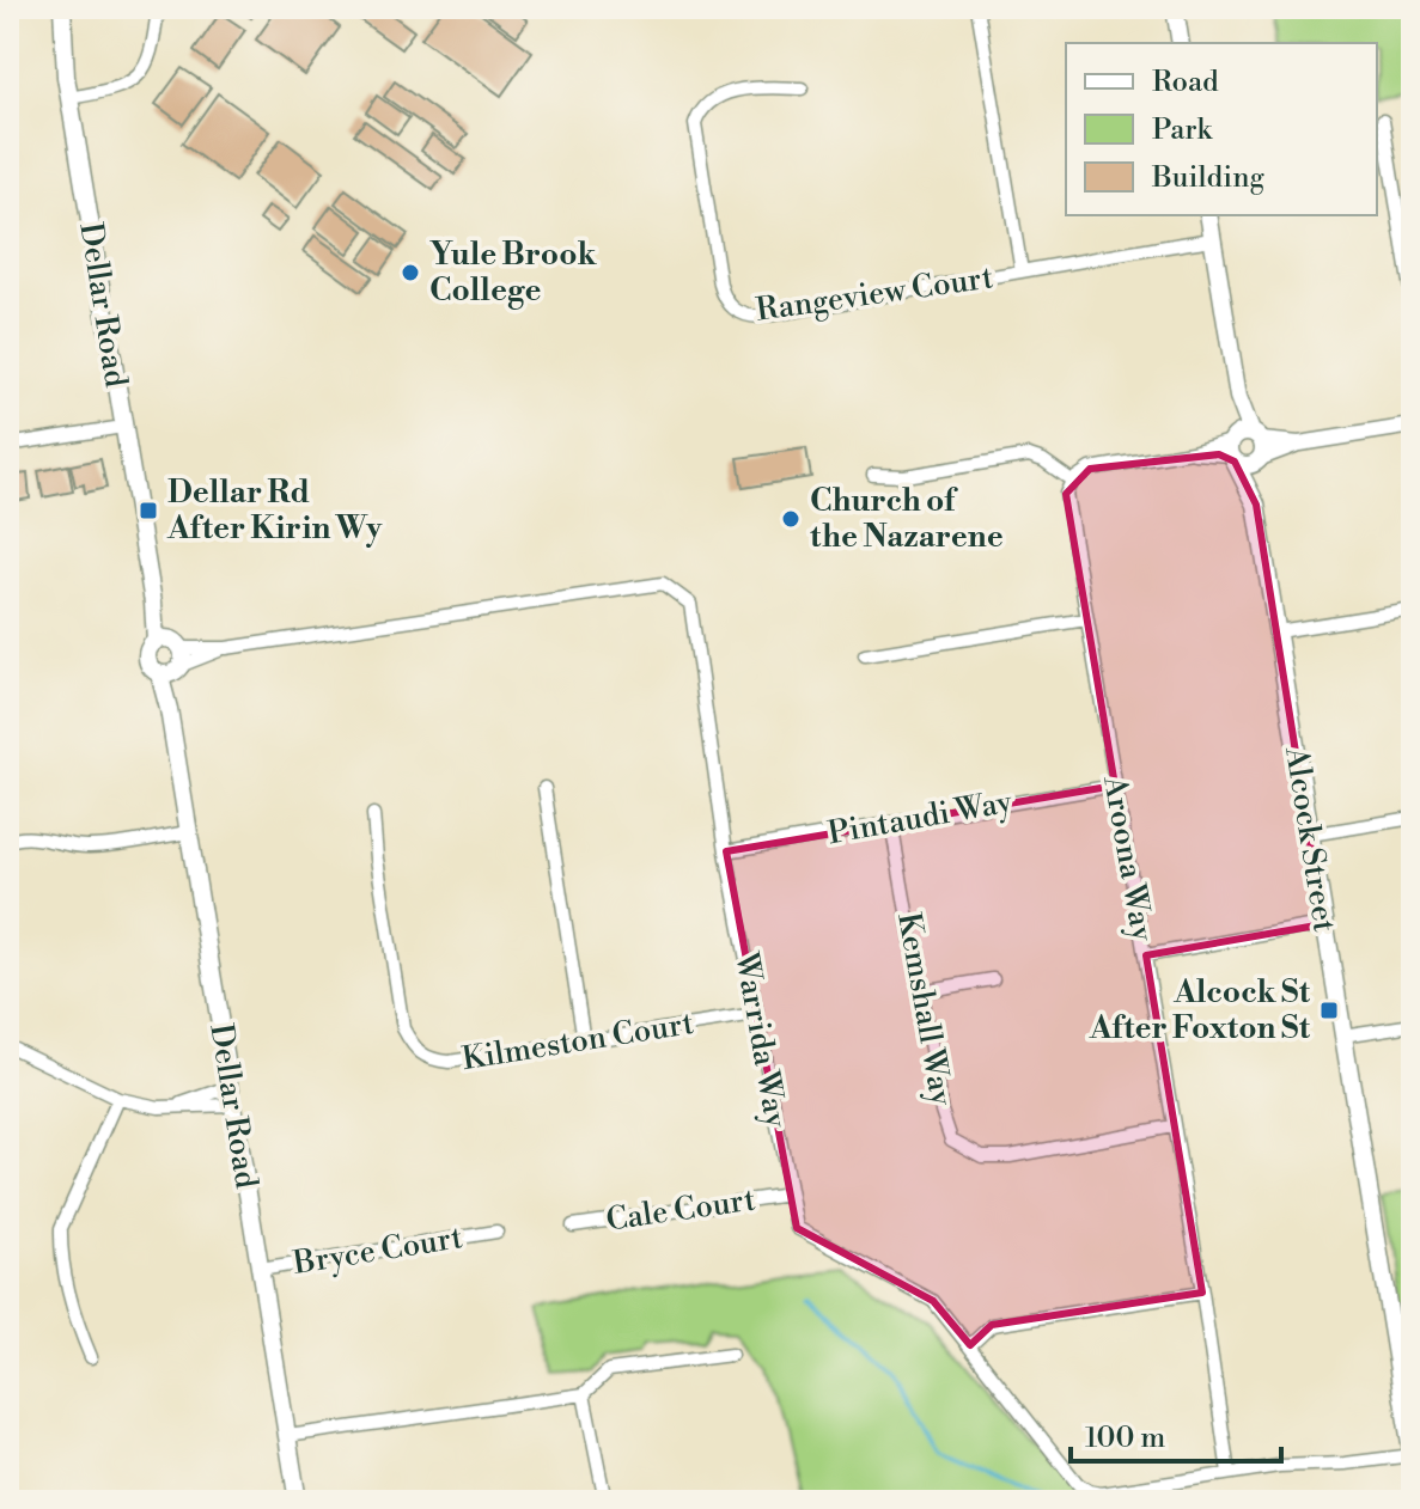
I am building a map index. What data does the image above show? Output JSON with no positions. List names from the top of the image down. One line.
{"streets":{"main road":["Dellar Road","Alcock Street"],"street":["Rangeview Court","Pintaudi Way","Aroona Way","Kemshall Way","Warrida Way","Kilmeston Court","Cale Court","Bryce Court"]},"crossings":[["Rangeview Court","Alcock Street"],["Dellar Road","Warrida Way"],["Dellar Road","Bryce Court"],["Pintaudi Way","Aroona Way"],["Pintaudi Way","Kemshall Way"],["Pintaudi Way","Warrida Way"],["Alcock Street","Warrida Way"],["Aroona Way","Kemshall Way"],["Aroona Way","Warrida Way"],["Warrida Way","Kilmeston Court"],["Warrida Way","Cale Court"]],"places":{"other":["Yule Brook College","Church of the Nazarene"],"transit":["Dellar Rd After Kirin Wy","Alcock St After Foxton St"]},"legend":["Road","Park","Building"],"scale_bar":"100 m"}
